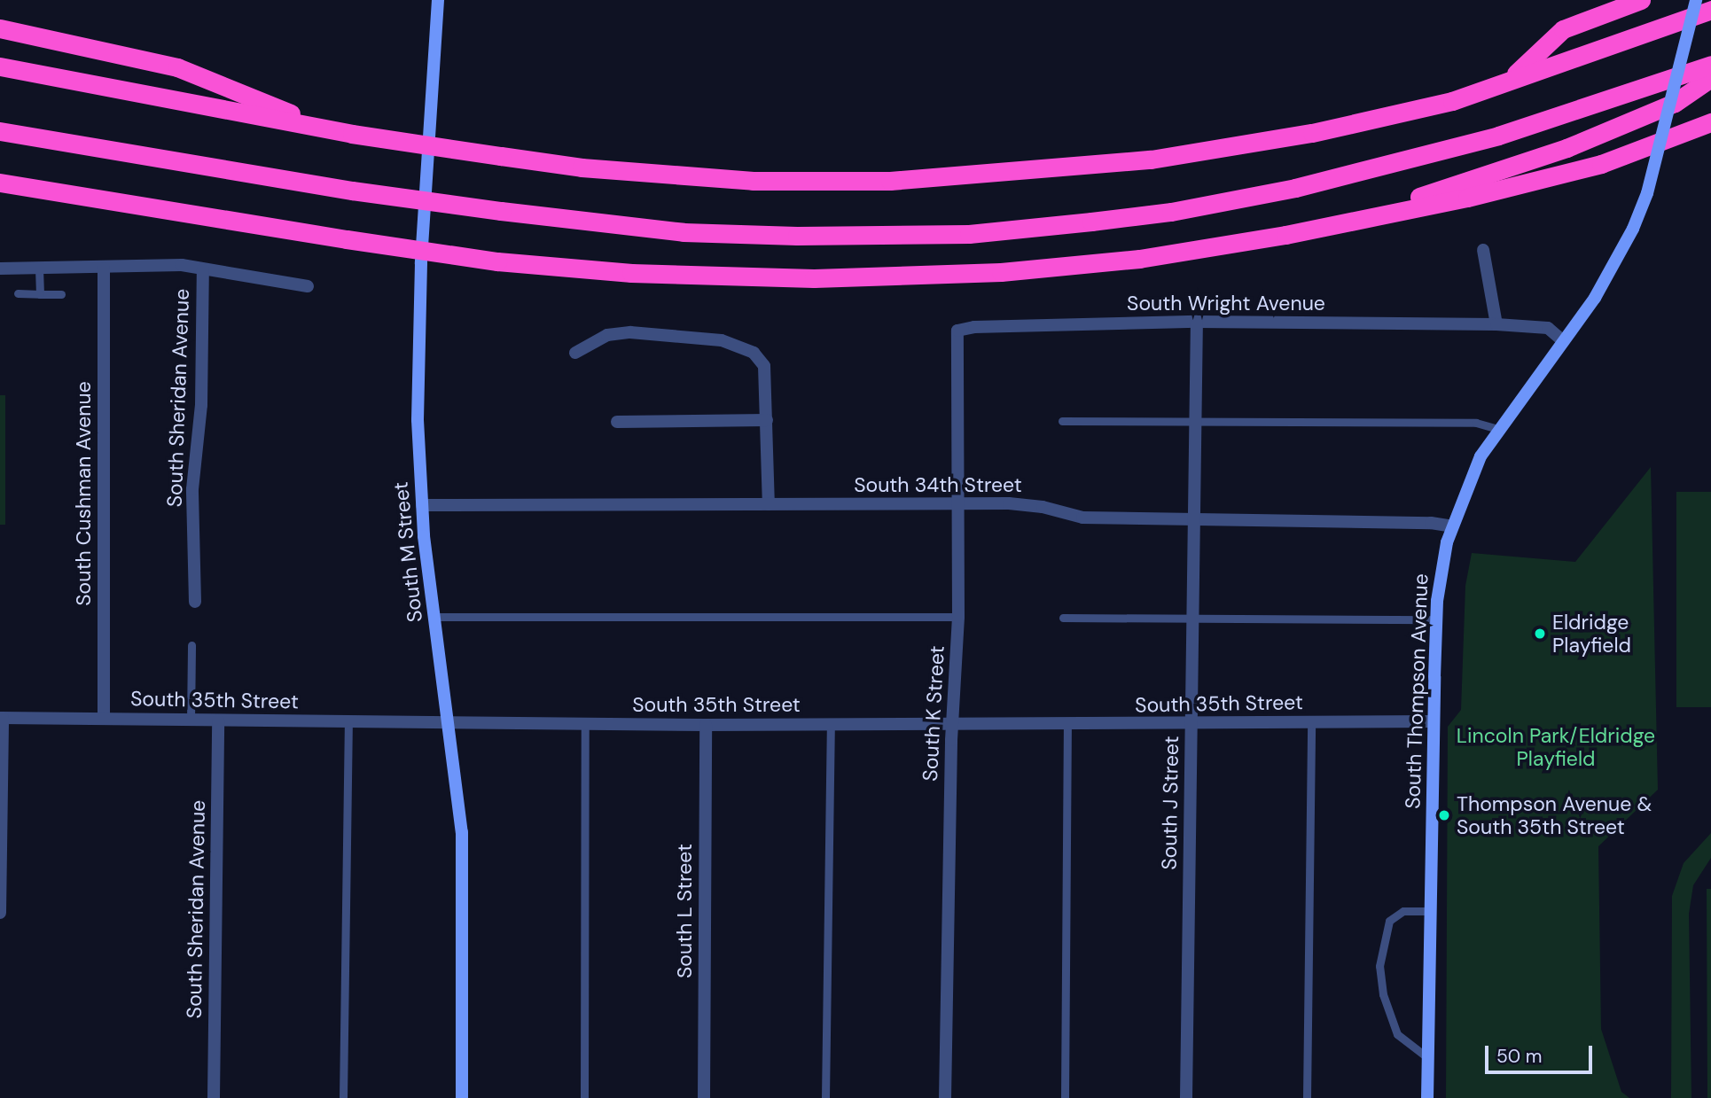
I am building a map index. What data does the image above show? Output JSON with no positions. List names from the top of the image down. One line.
{"streets":{"main road":["South M Street","South Thompson Avenue"],"street":["South Wright Avenue","South Sheridan Avenue","South 34th Street","South Cushman Avenue","South 35th Street","South K Street","South J Street","South L Street"]},"crossings":[["South Wright Avenue","South Thompson Avenue"],["South Wright Avenue","South K Street"],["South Wright Avenue","South J Street"],["South Sheridan Avenue","South 35th Street"],["South 34th Street","South M Street"],["South 34th Street","South Thompson Avenue"],["South 34th Street","South K Street"],["South 34th Street","South J Street"],["South Cushman Avenue","South 35th Street"],["South M Street","South 35th Street"],["South Thompson Avenue","South 35th Street"],["South 35th Street","South K Street"],["South 35th Street","South J Street"],["South 35th Street","South L Street"]],"parks":["Lincoln Park/Eldridge Playfield"],"places":["Eldridge Playfield","Thompson Avenue & South 35th Street"],"scale_bar":"50 m"}
